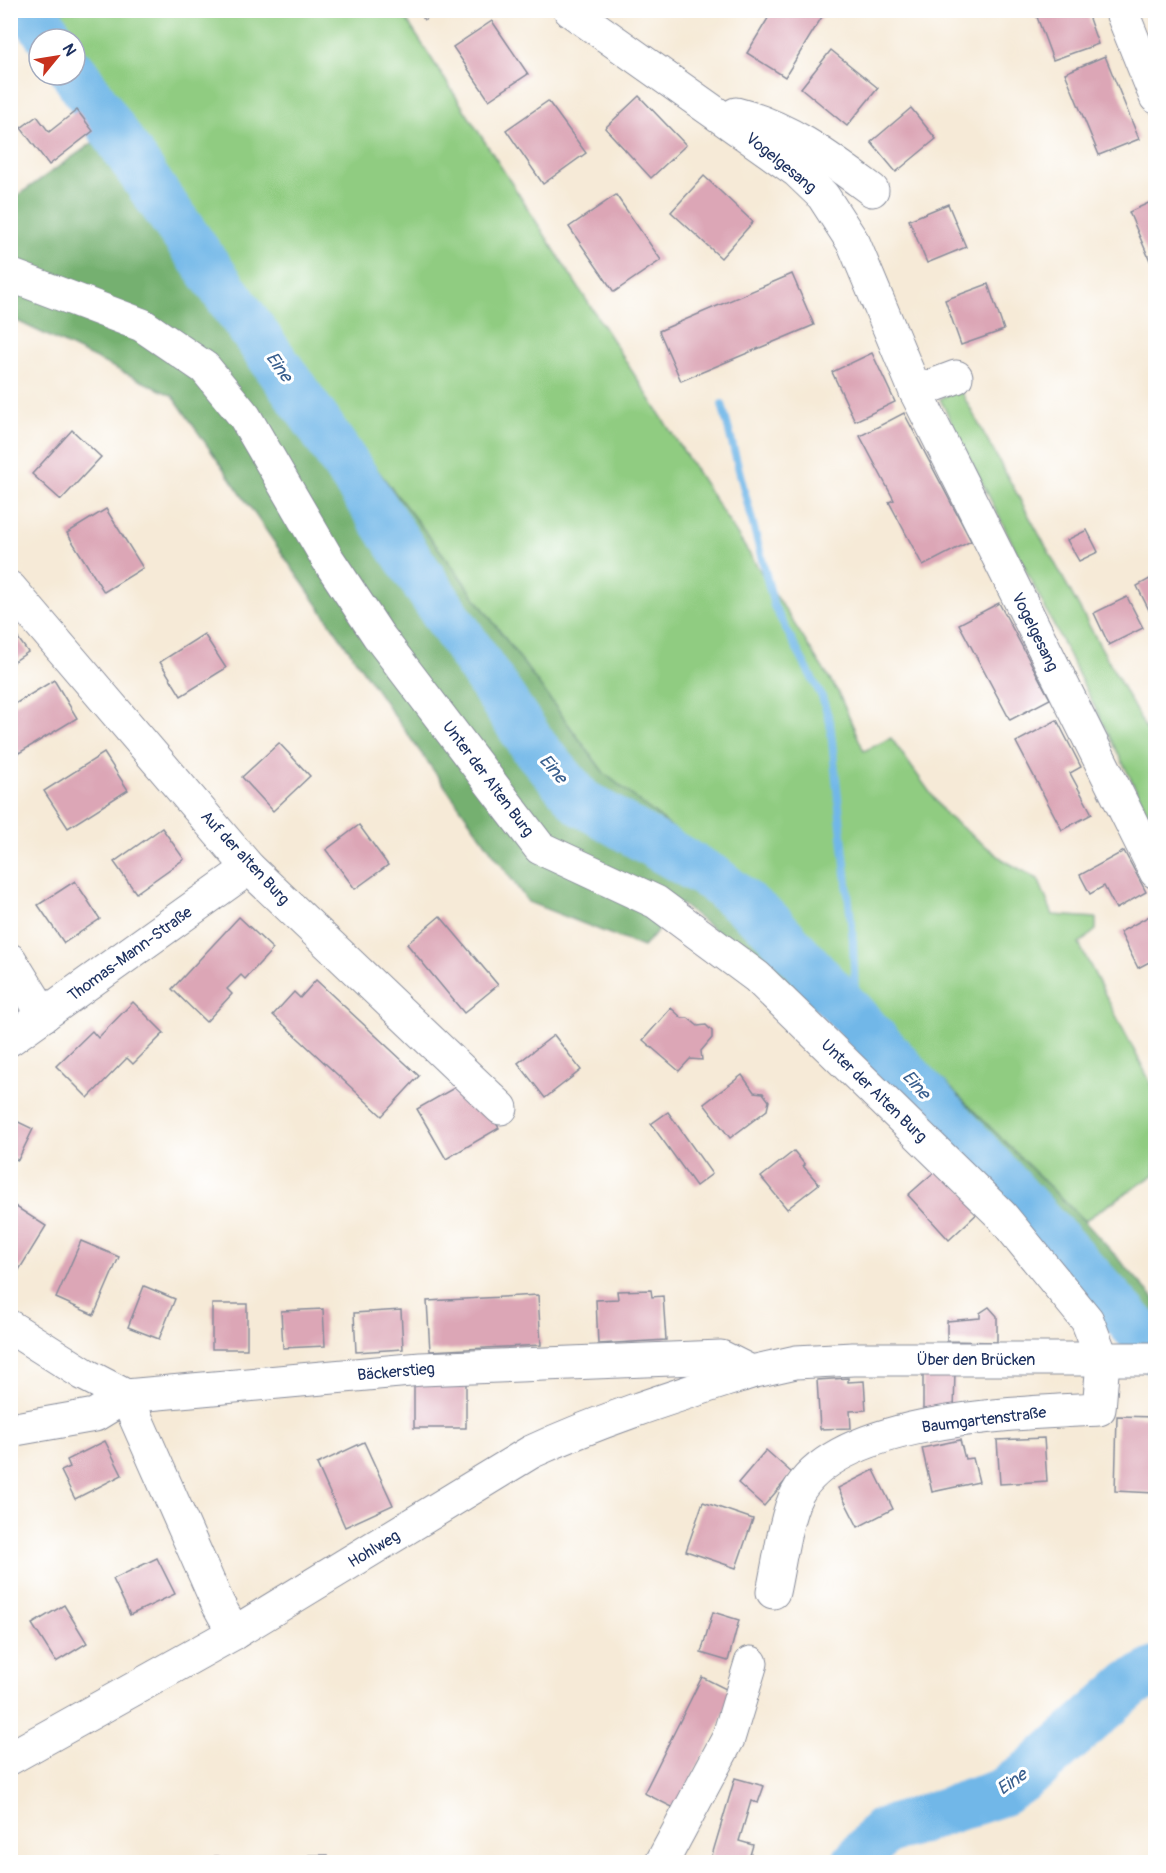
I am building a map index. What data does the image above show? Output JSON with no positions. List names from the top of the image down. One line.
{"streets":{"street":["Vogelgesang","Unter der Alten Burg","Auf der alten Burg","Thomas-Mann-Straße","Über den Brücken","Bäckerstieg","Baumgartenstraße","Hohlweg"]},"crossings":[["Unter der Alten Burg","Über den Brücken"],["Unter der Alten Burg","Baumgartenstraße"],["Auf der alten Burg","Thomas-Mann-Straße"],["Über den Brücken","Bäckerstieg"],["Über den Brücken","Baumgartenstraße"],["Über den Brücken","Hohlweg"],["Bäckerstieg","Hohlweg"]],"water":["Eine"],"north":"top right"}
